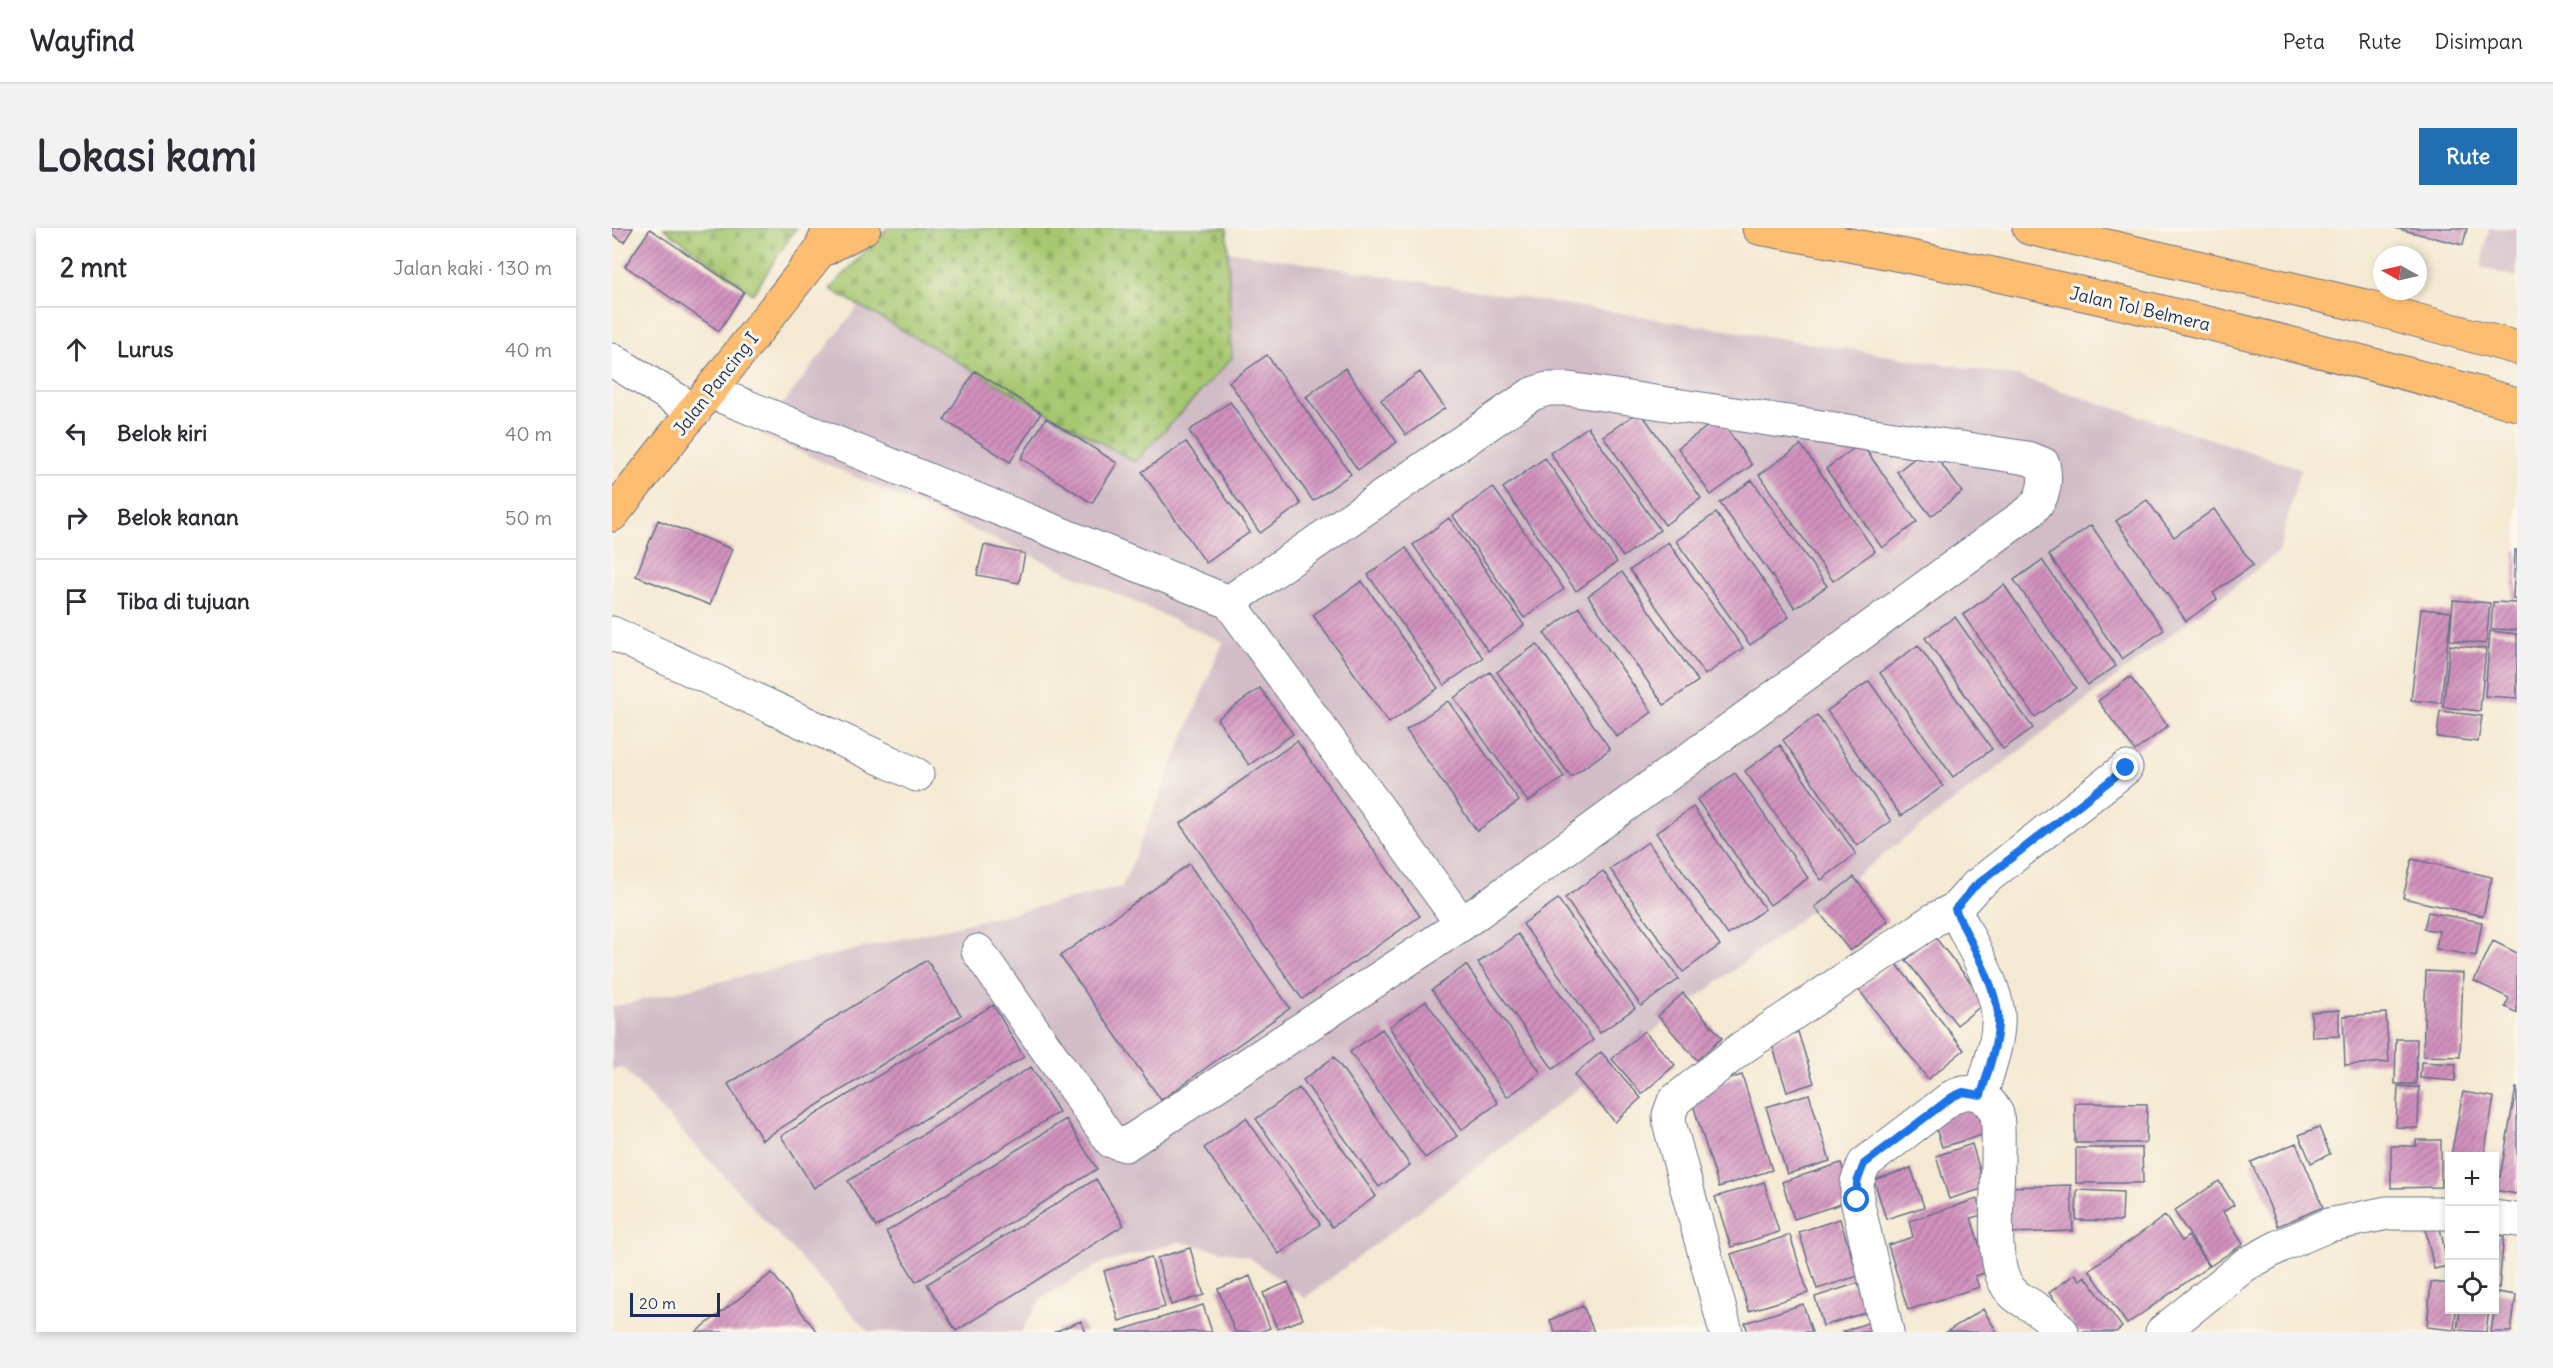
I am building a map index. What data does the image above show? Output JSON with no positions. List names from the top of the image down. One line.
{"streets":{"main road":["Jalan Tol Belmera","Jalan Pancing I"]},"scale_bar":"20 m","north":"left","page":{"header":"Wayfind","nav":["Peta","Rute","Disimpan"],"buttons":"Rute","title":"Lokasi kami","heading":["2 mnt","Jalan kaki · 130 m"],"list":[["Lurus","40 m"],["Belok kiri","40 m"],["Belok kanan","50 m"],"Tiba di tujuan"],"map_buttons":["+","−"],"scale":"20 m"}}
